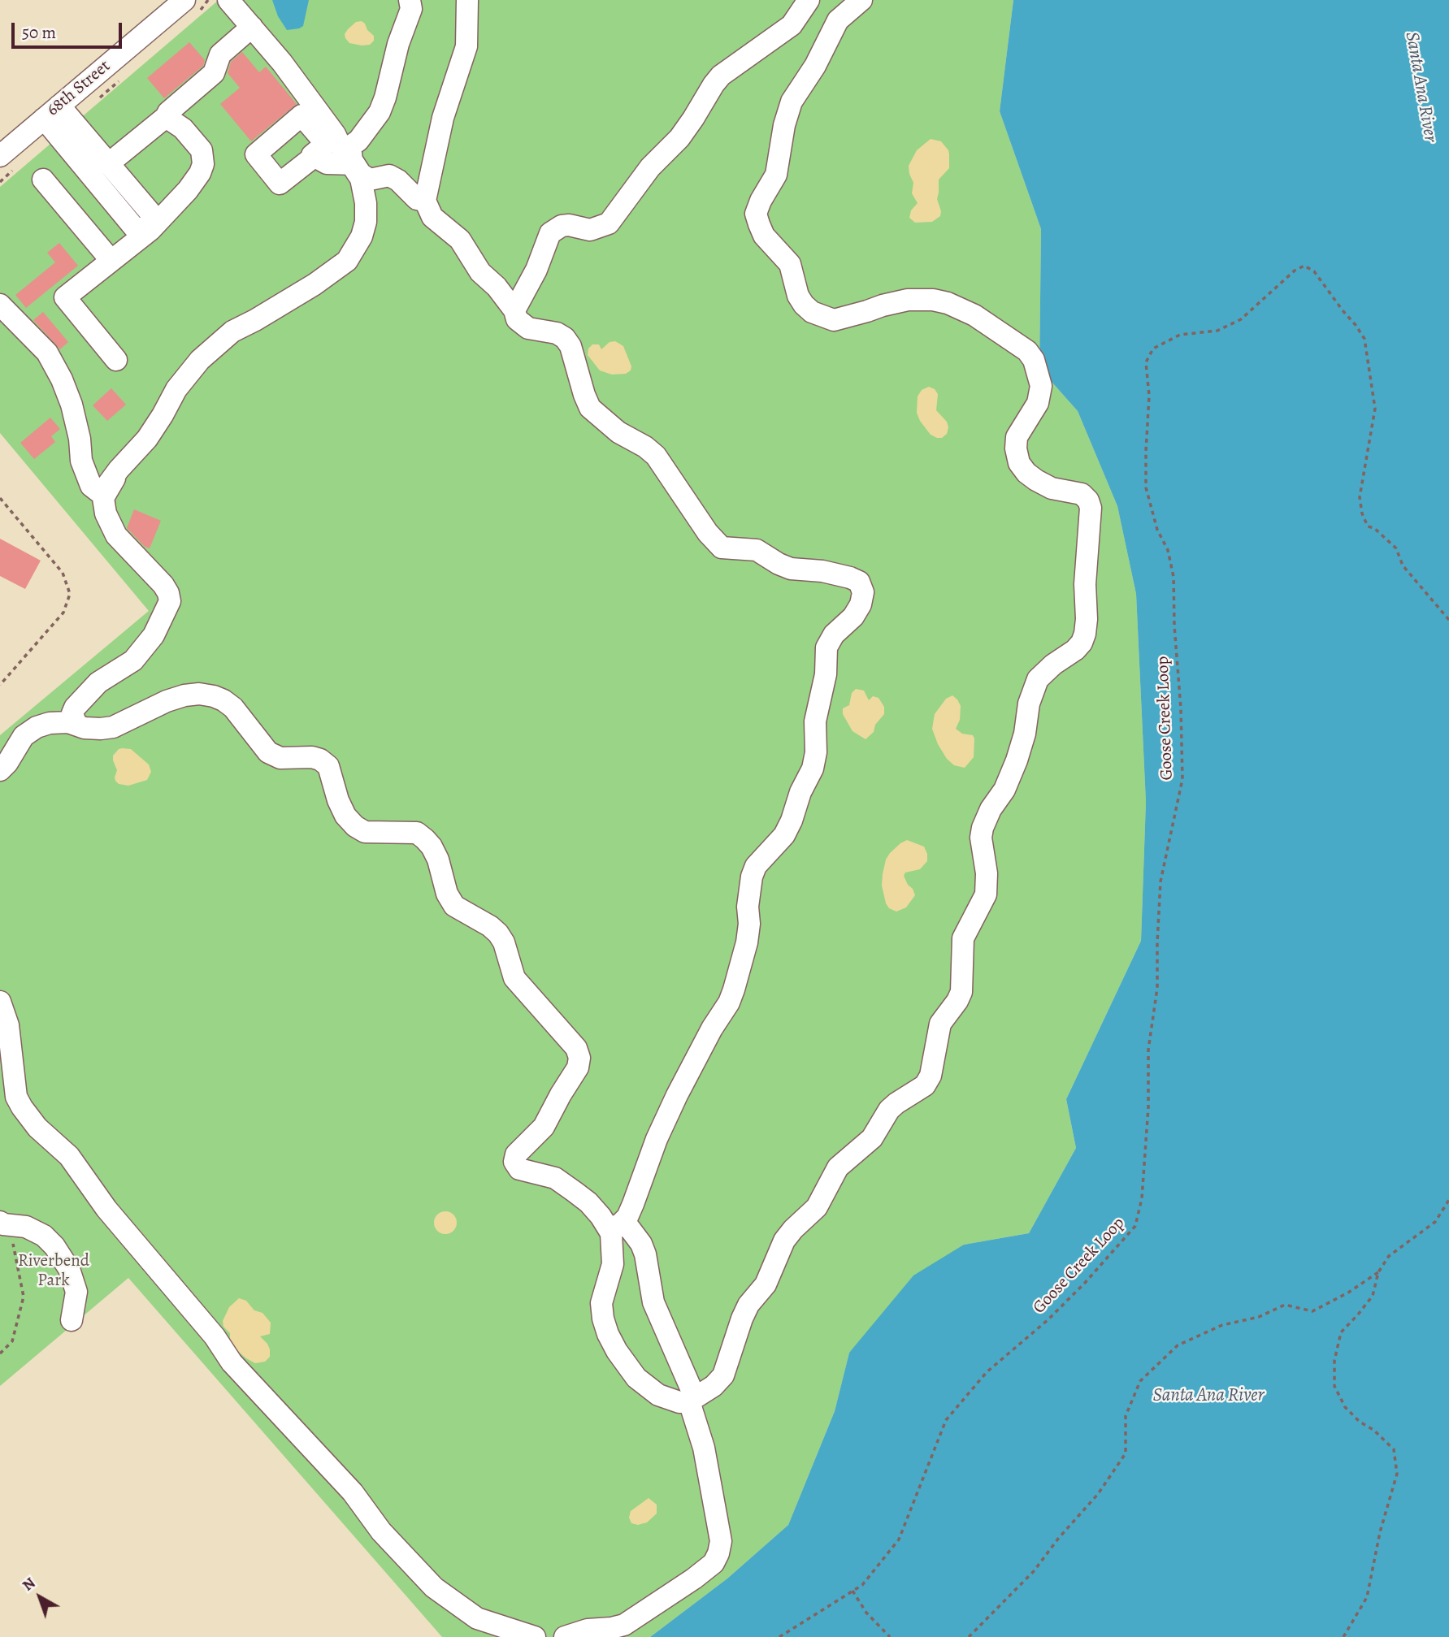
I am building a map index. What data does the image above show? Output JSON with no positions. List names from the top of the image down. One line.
{"streets":{"street":["68th Street"],"path":["Goose Creek Loop"]},"water":["Santa Ana River"],"parks":["Riverbend Park"],"scale_bar":"50 m","north":"top left"}
